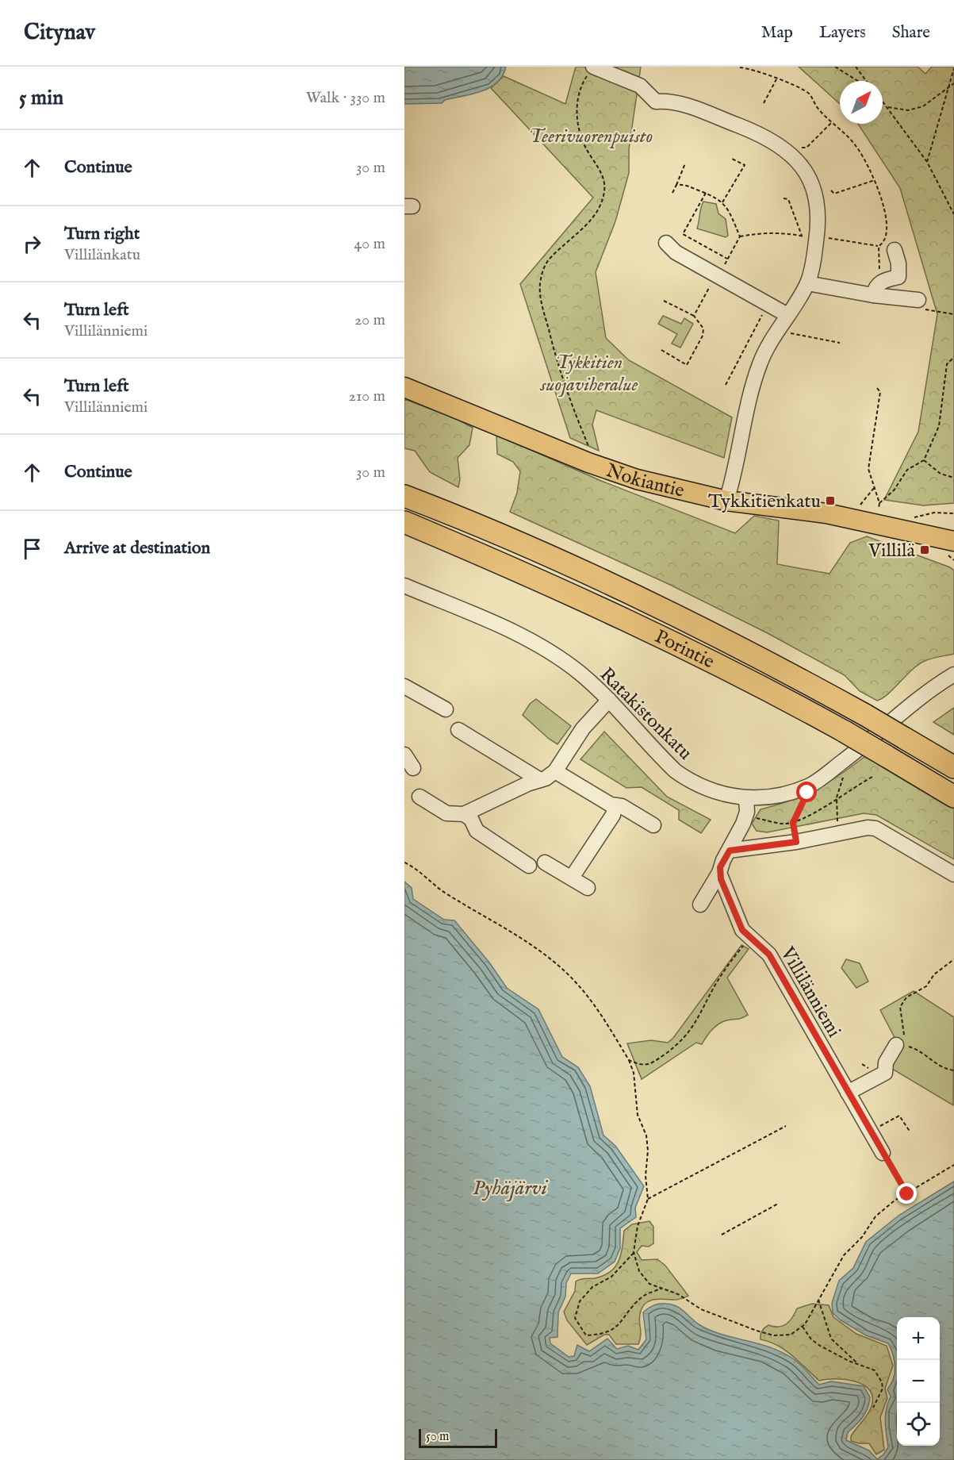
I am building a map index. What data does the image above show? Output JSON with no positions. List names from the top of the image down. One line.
{"streets":{"highway":["Porintie"],"main road":["Nokiantie"],"street":["Ratakistonkatu","Villilänniemi"]},"water":["Pyhäjärvi"],"parks":["Teerivuorenpuisto","Tykkitien suojaviheralue"],"places":{"transit":["Tykkitienkatu","Villilä"]},"scale_bar":"50 m","north":"top right","page":{"header":"Citynav","nav":["Map","Layers","Share"],"heading":["5 min","Walk · 330 m"],"list":[["Continue","30 m"],["Turn right","Villilänkatu","40 m"],["Turn left","Villilänniemi","20 m"],["Turn left","Villilänniemi","210 m"],["Continue","30 m"],"Arrive at destination"],"map_buttons":["+","−"],"scale":"50 m"}}
